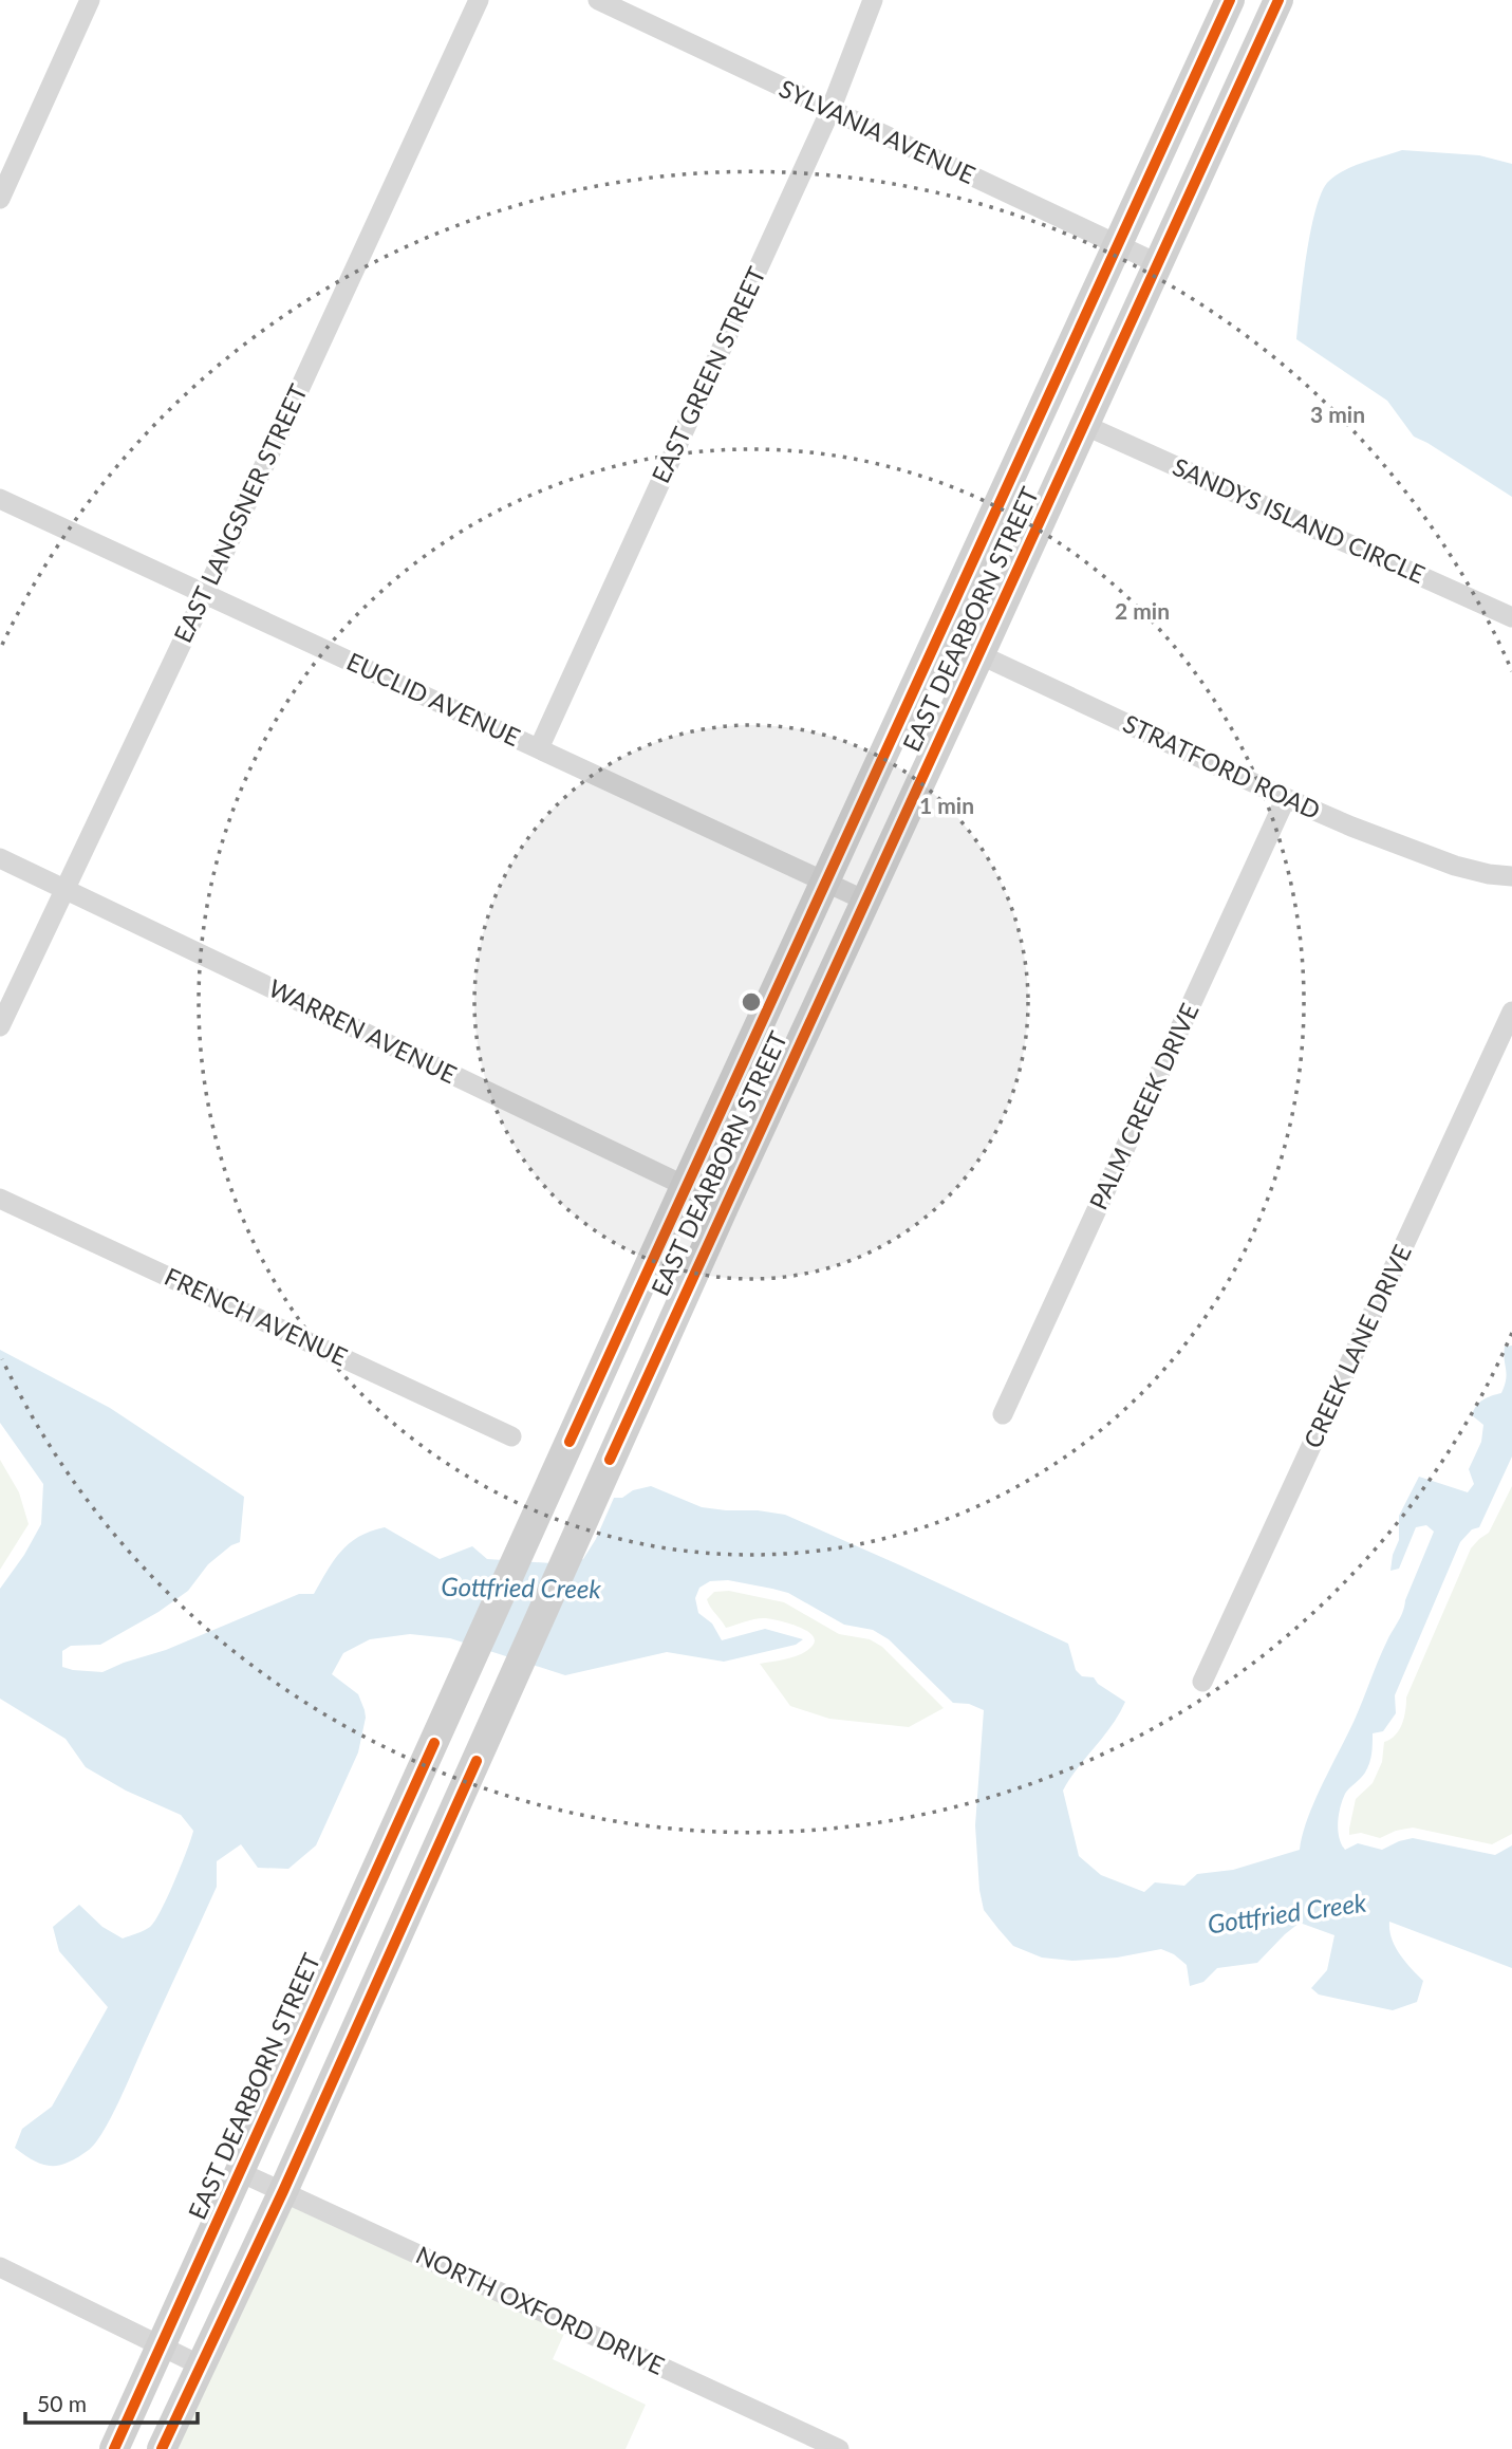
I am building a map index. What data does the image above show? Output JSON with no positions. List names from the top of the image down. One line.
{"streets":{"main road":["EAST DEARBORN STREET"],"street":["SYLVANIA AVENUE","EAST GREEN STREET","EAST LANGSNER STREET","SANDYS ISLAND CIRCLE","EUCLID AVENUE","STRATFORD ROAD","WARREN AVENUE","PALM CREEK DRIVE","FRENCH AVENUE","CREEK LANE DRIVE","NORTH OXFORD DRIVE"]},"crossings":[["SYLVANIA AVENUE","EAST GREEN STREET"],["SYLVANIA AVENUE","EAST DEARBORN STREET"],["EAST GREEN STREET","EUCLID AVENUE"],["EAST LANGSNER STREET","EUCLID AVENUE"],["EAST LANGSNER STREET","WARREN AVENUE"],["SANDYS ISLAND CIRCLE","EAST DEARBORN STREET"],["EAST DEARBORN STREET","EUCLID AVENUE"],["EAST DEARBORN STREET","STRATFORD ROAD"],["EAST DEARBORN STREET","WARREN AVENUE"],["EAST DEARBORN STREET","NORTH OXFORD DRIVE"],["STRATFORD ROAD","PALM CREEK DRIVE"]],"water":["Gottfried Creek"],"scale_bar":"50 m","rings":["3 min","2 min","1 min"]}
